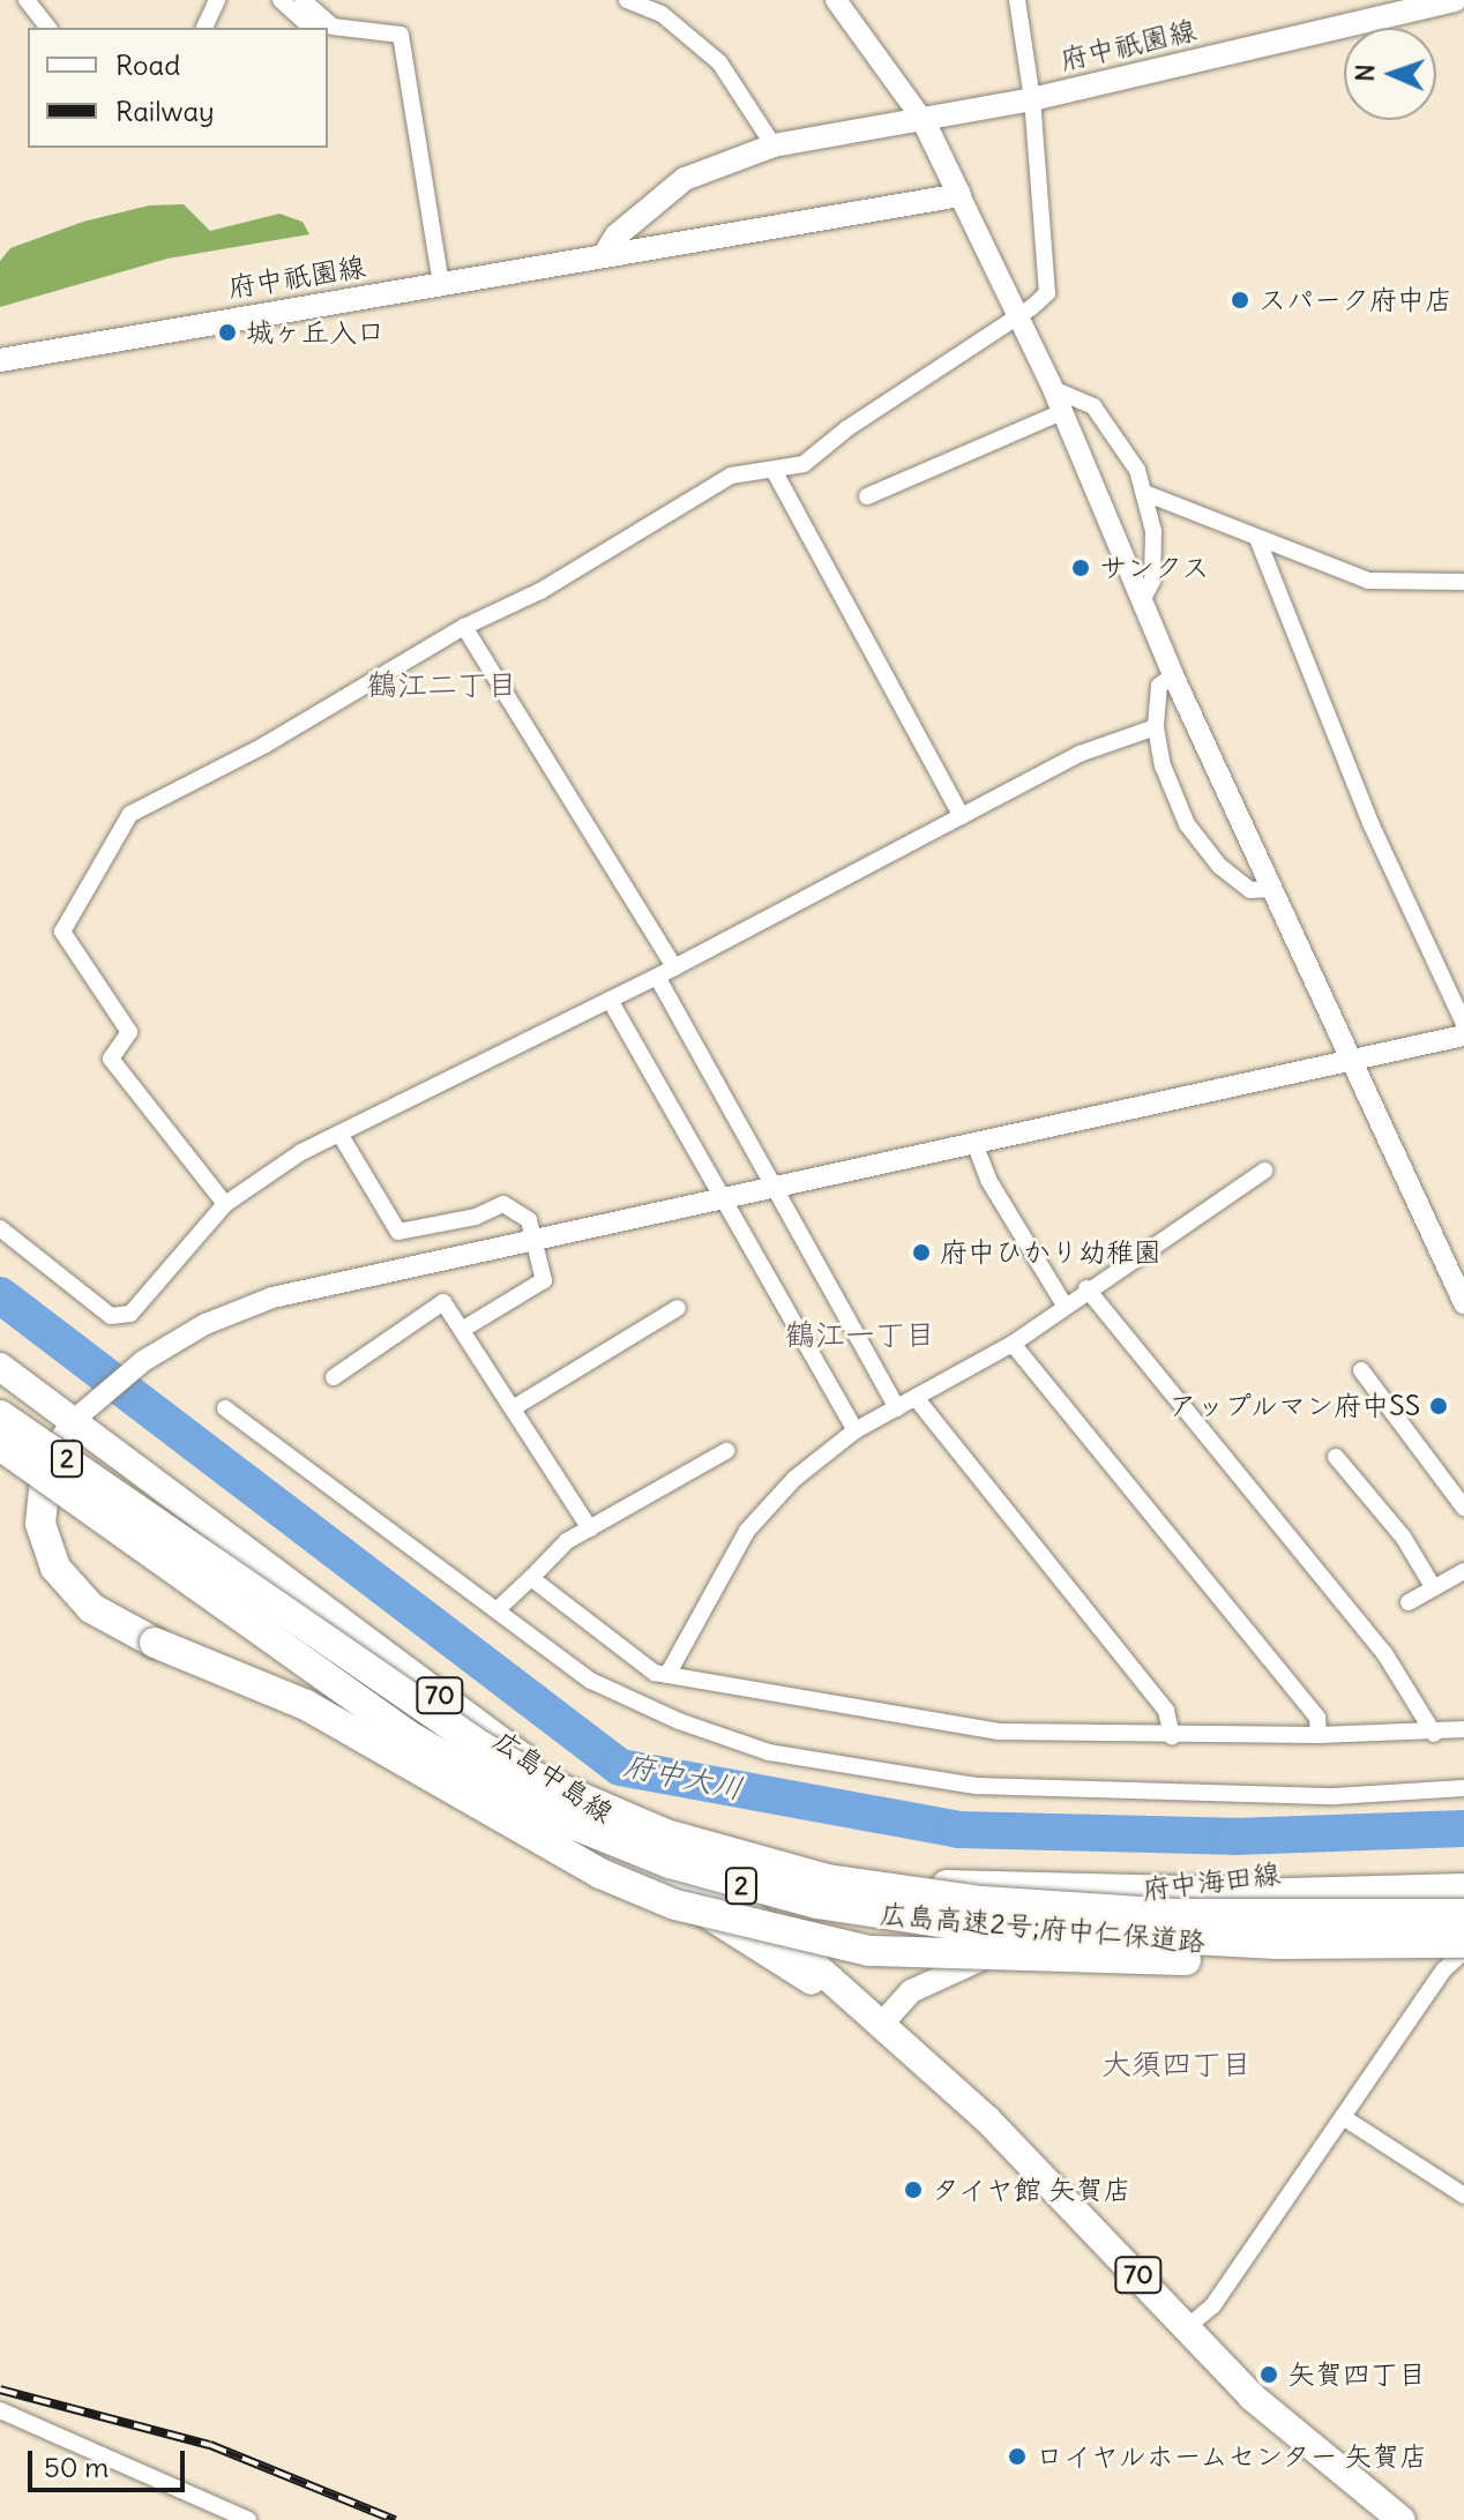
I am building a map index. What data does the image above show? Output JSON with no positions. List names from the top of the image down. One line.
{"streets":{"highway":["2","広島高速2号;府中仁保道路"],"main road":["府中祇園線","70","広島中島線","府中海田線"]},"crossings":[["2","広島高速2号;府中仁保道路"],["広島中島線","府中海田線"]],"districts":["鶴江二丁目","鶴江一丁目","大須四丁目"],"water":["府中大川"],"places":["スパーク府中店","城ヶ丘入口","サンクス","府中ひかり幼稚園","アップルマン府中SS","タイヤ館 矢賀店","矢賀四丁目","ロイヤルホームセンター 矢賀店"],"legend":["Road","Railway"],"scale_bar":"50 m","north":"left"}
